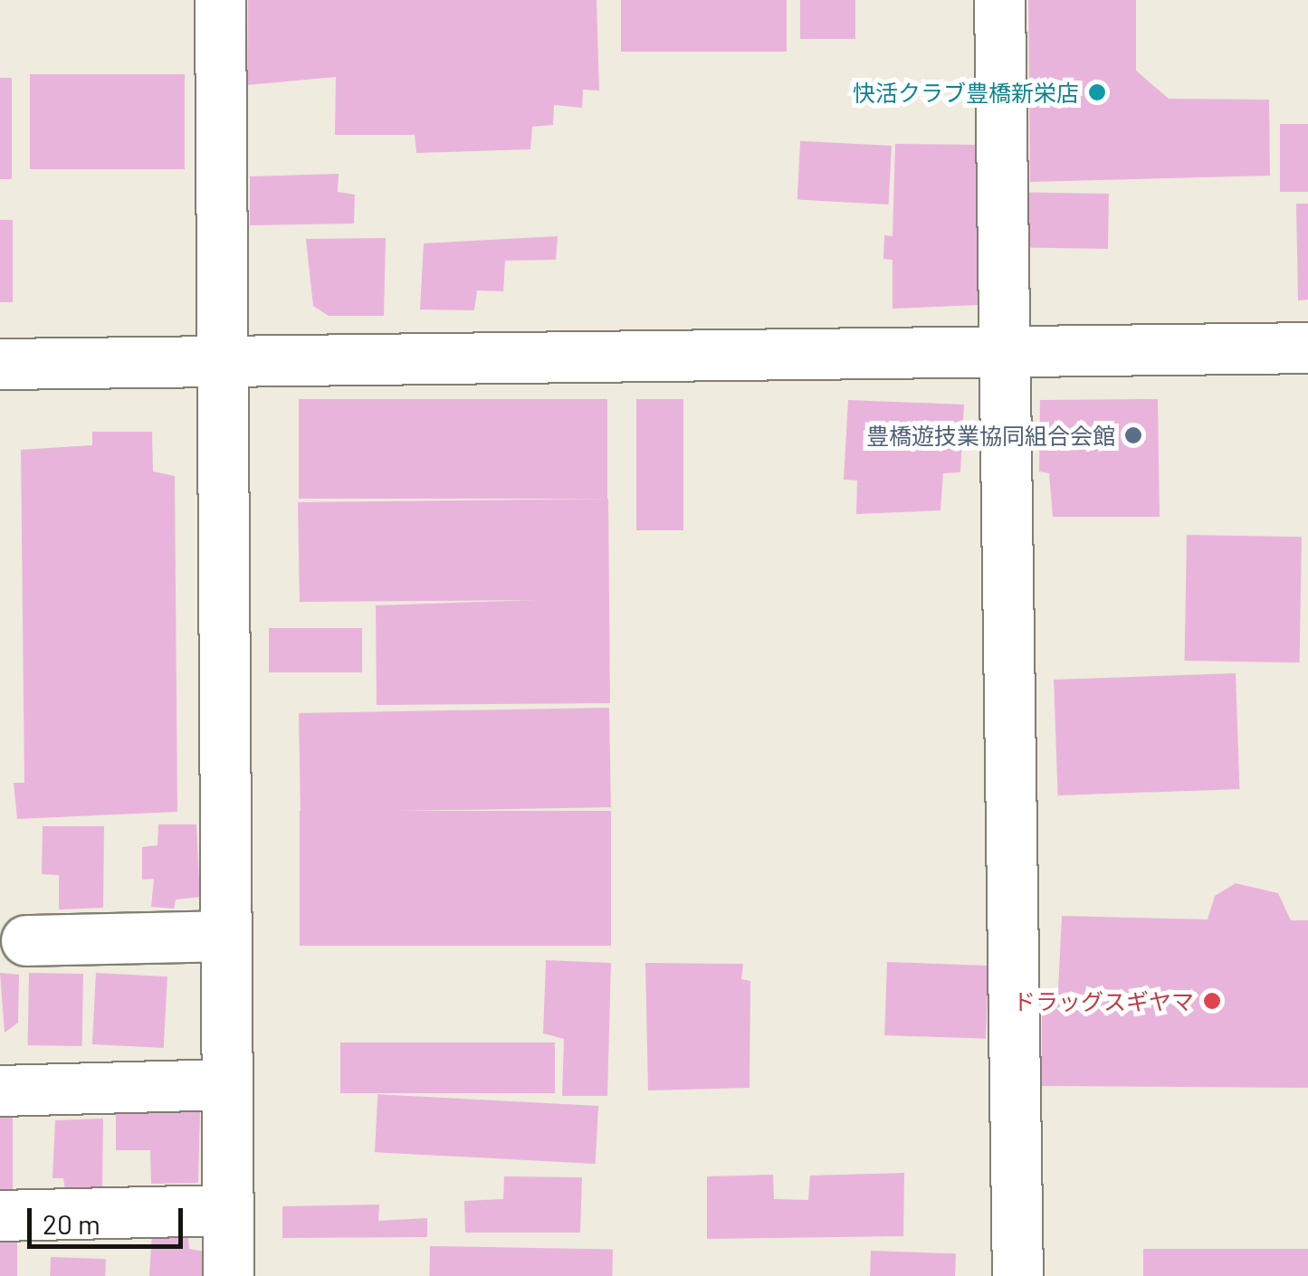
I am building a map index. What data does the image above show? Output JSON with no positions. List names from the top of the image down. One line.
{"places":["快活クラブ豊橋新栄店","豊橋遊技業協同組合会館","ドラッグスギヤマ"],"scale_bar":"20 m"}
